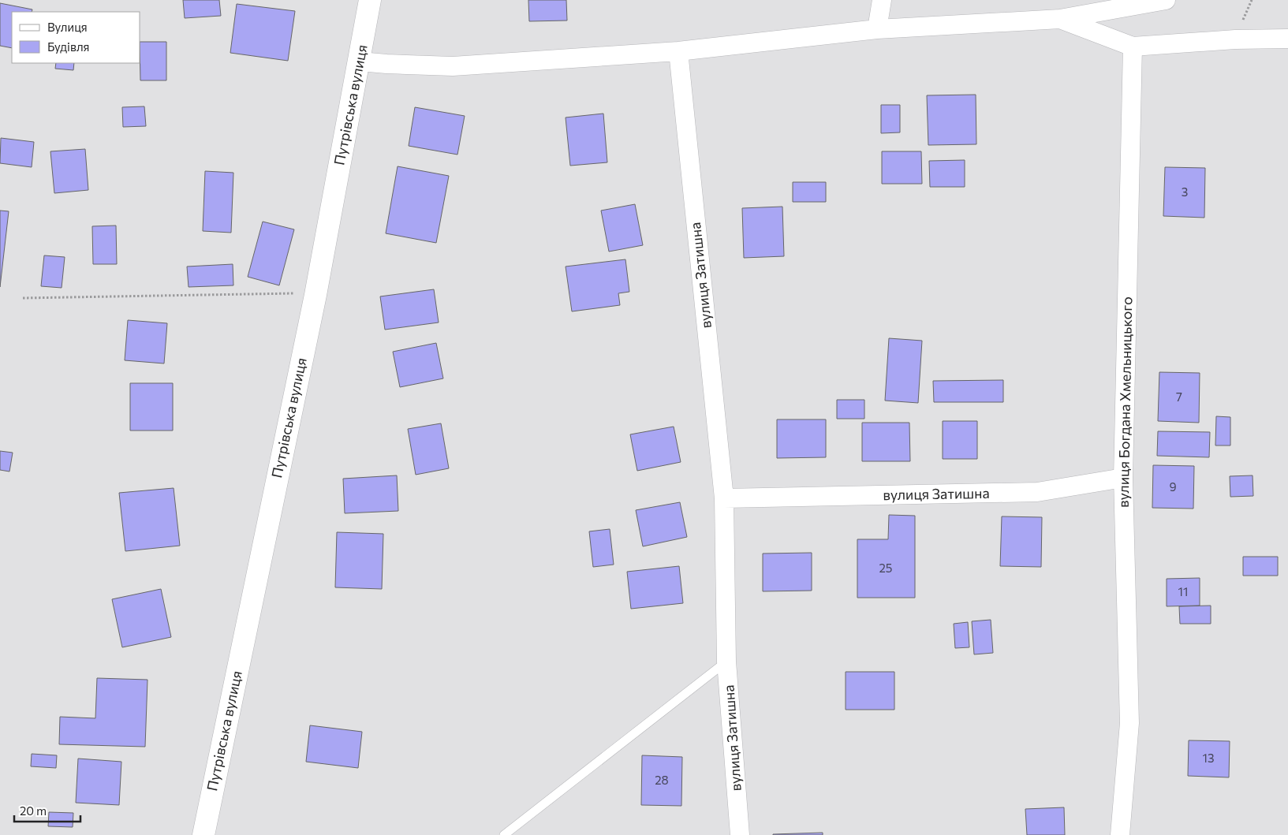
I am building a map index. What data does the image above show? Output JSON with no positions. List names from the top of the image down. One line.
{"streets":{"main road":["Путрівська вулиця"],"street":["вулиця Затишна","вулиця Богдана Хмельницького"]},"crossings":[["вулиця Затишна","вулиця Богдана Хмельницького"]],"house_numbers":["3","7","9","25","11","13","28"],"legend":["Вулиця","Будівля"],"scale_bar":"20 m"}
